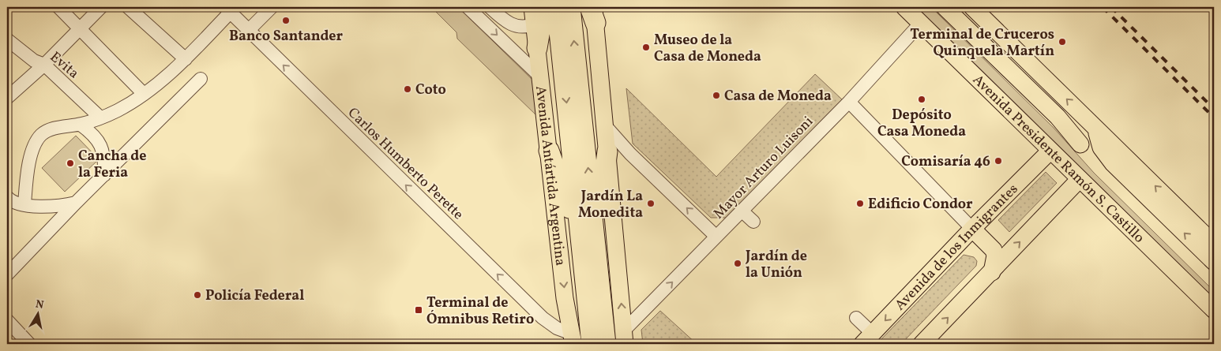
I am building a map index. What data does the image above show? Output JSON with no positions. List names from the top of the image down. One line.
{"streets":{"main road":["Avenida Presidente Ramón S. Castillo","Avenida Antártida Argentina","Avenida de los Inmigrantes"],"street":["Evita","Carlos Humberto Perette","Mayor Arturo Luisoni"]},"crossings":[["Avenida Presidente Ramón S. Castillo","Mayor Arturo Luisoni"],["Avenida Presidente Ramón S. Castillo","Avenida de los Inmigrantes"],["Carlos Humberto Perette","Avenida Antártida Argentina"]],"one_way":["Carlos Humberto Perette"],"places":{"other":["Banco Santander","Terminal de Cruceros Quinquela Martín","Museo de la Casa de Moneda","Coto","Casa de Moneda","Depósito Casa Moneda","Comisaría 46","Cancha de la Feria","Jardín La Monedita","Edificio Condor","Jardín de la Unión","Policía Federal"],"transit":["Terminal de Ómnibus Retiro"]},"north":"top"}
